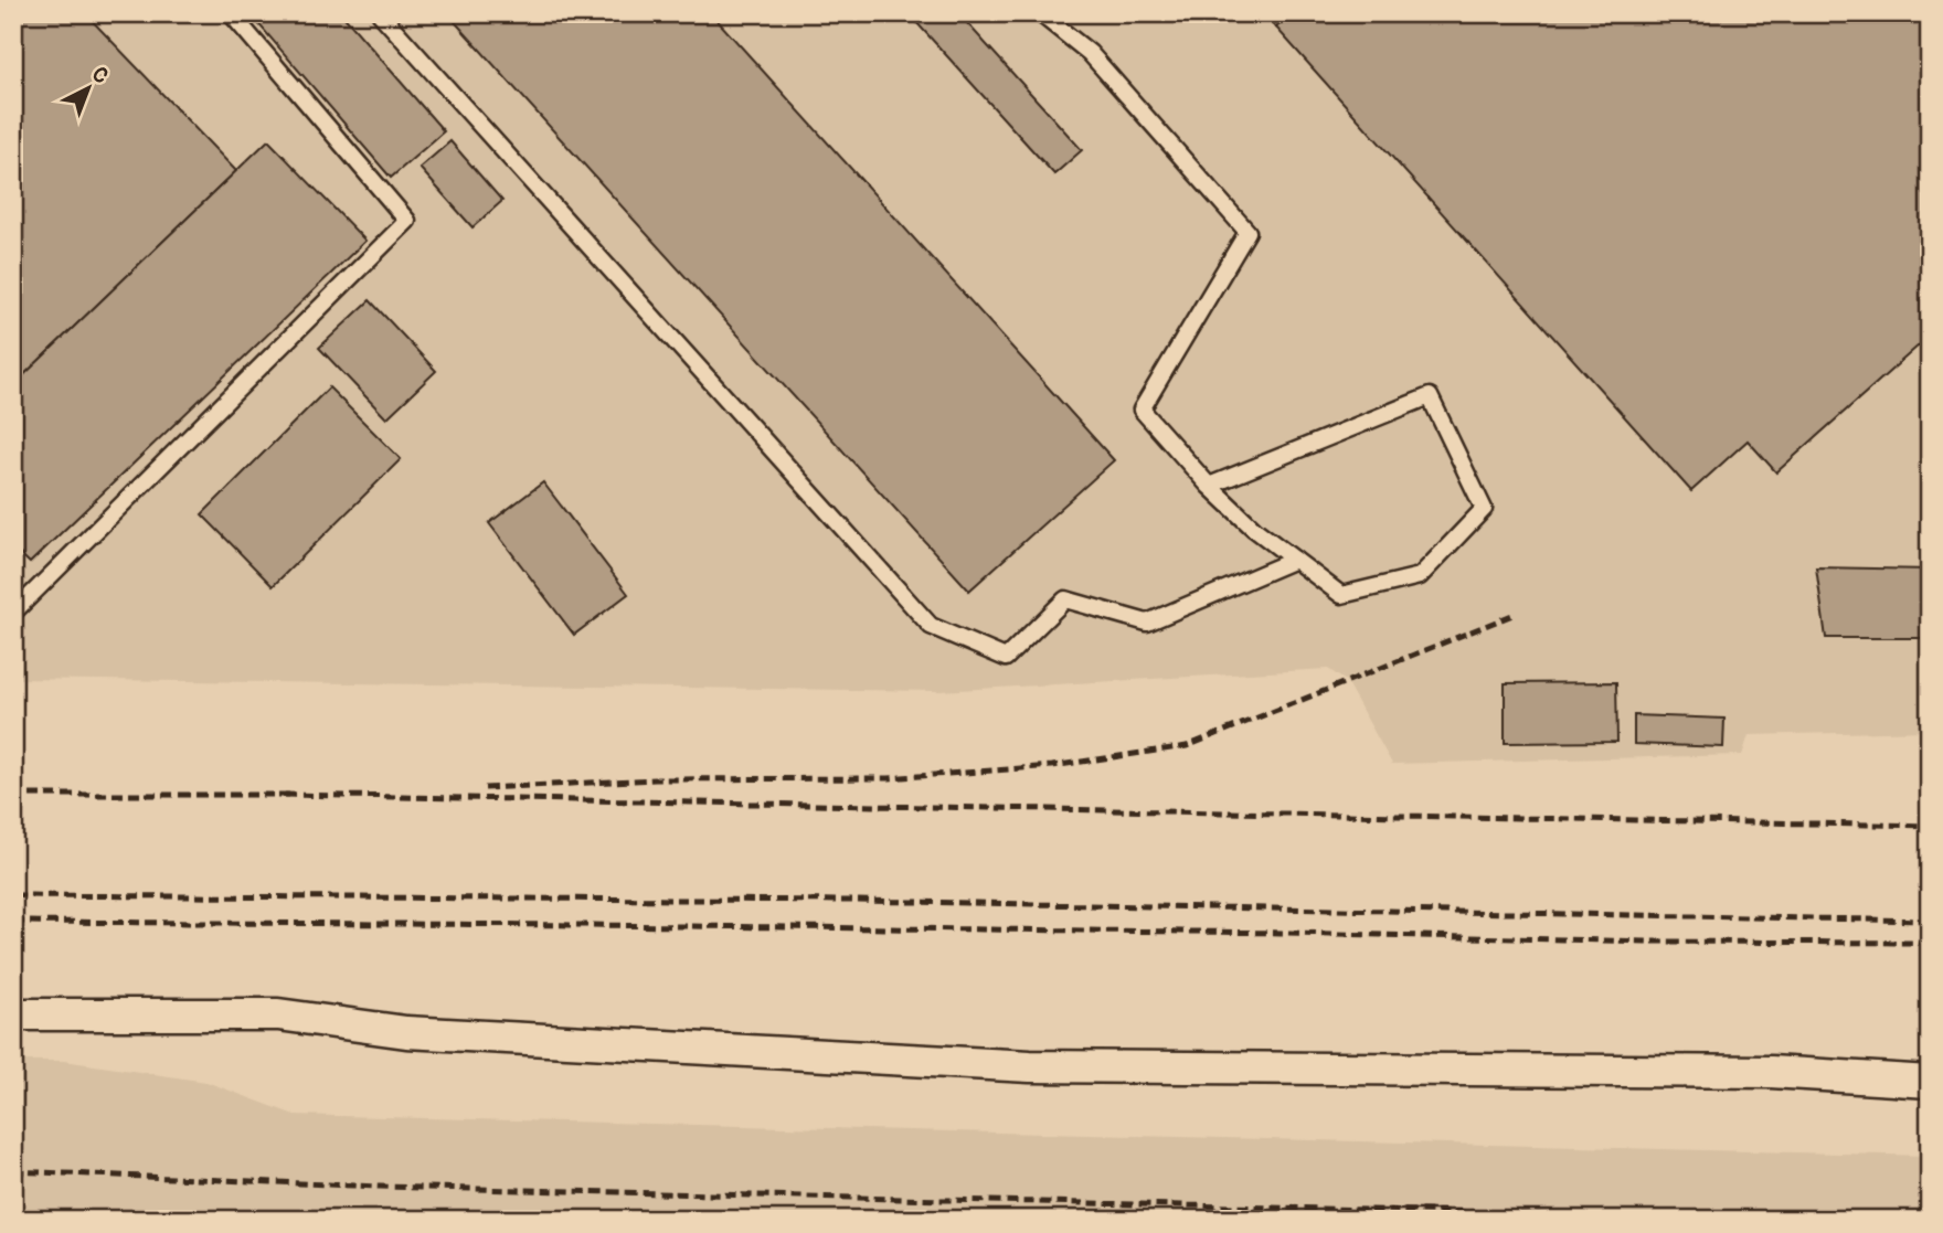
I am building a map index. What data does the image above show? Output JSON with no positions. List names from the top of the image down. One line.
{"north":"top right"}
